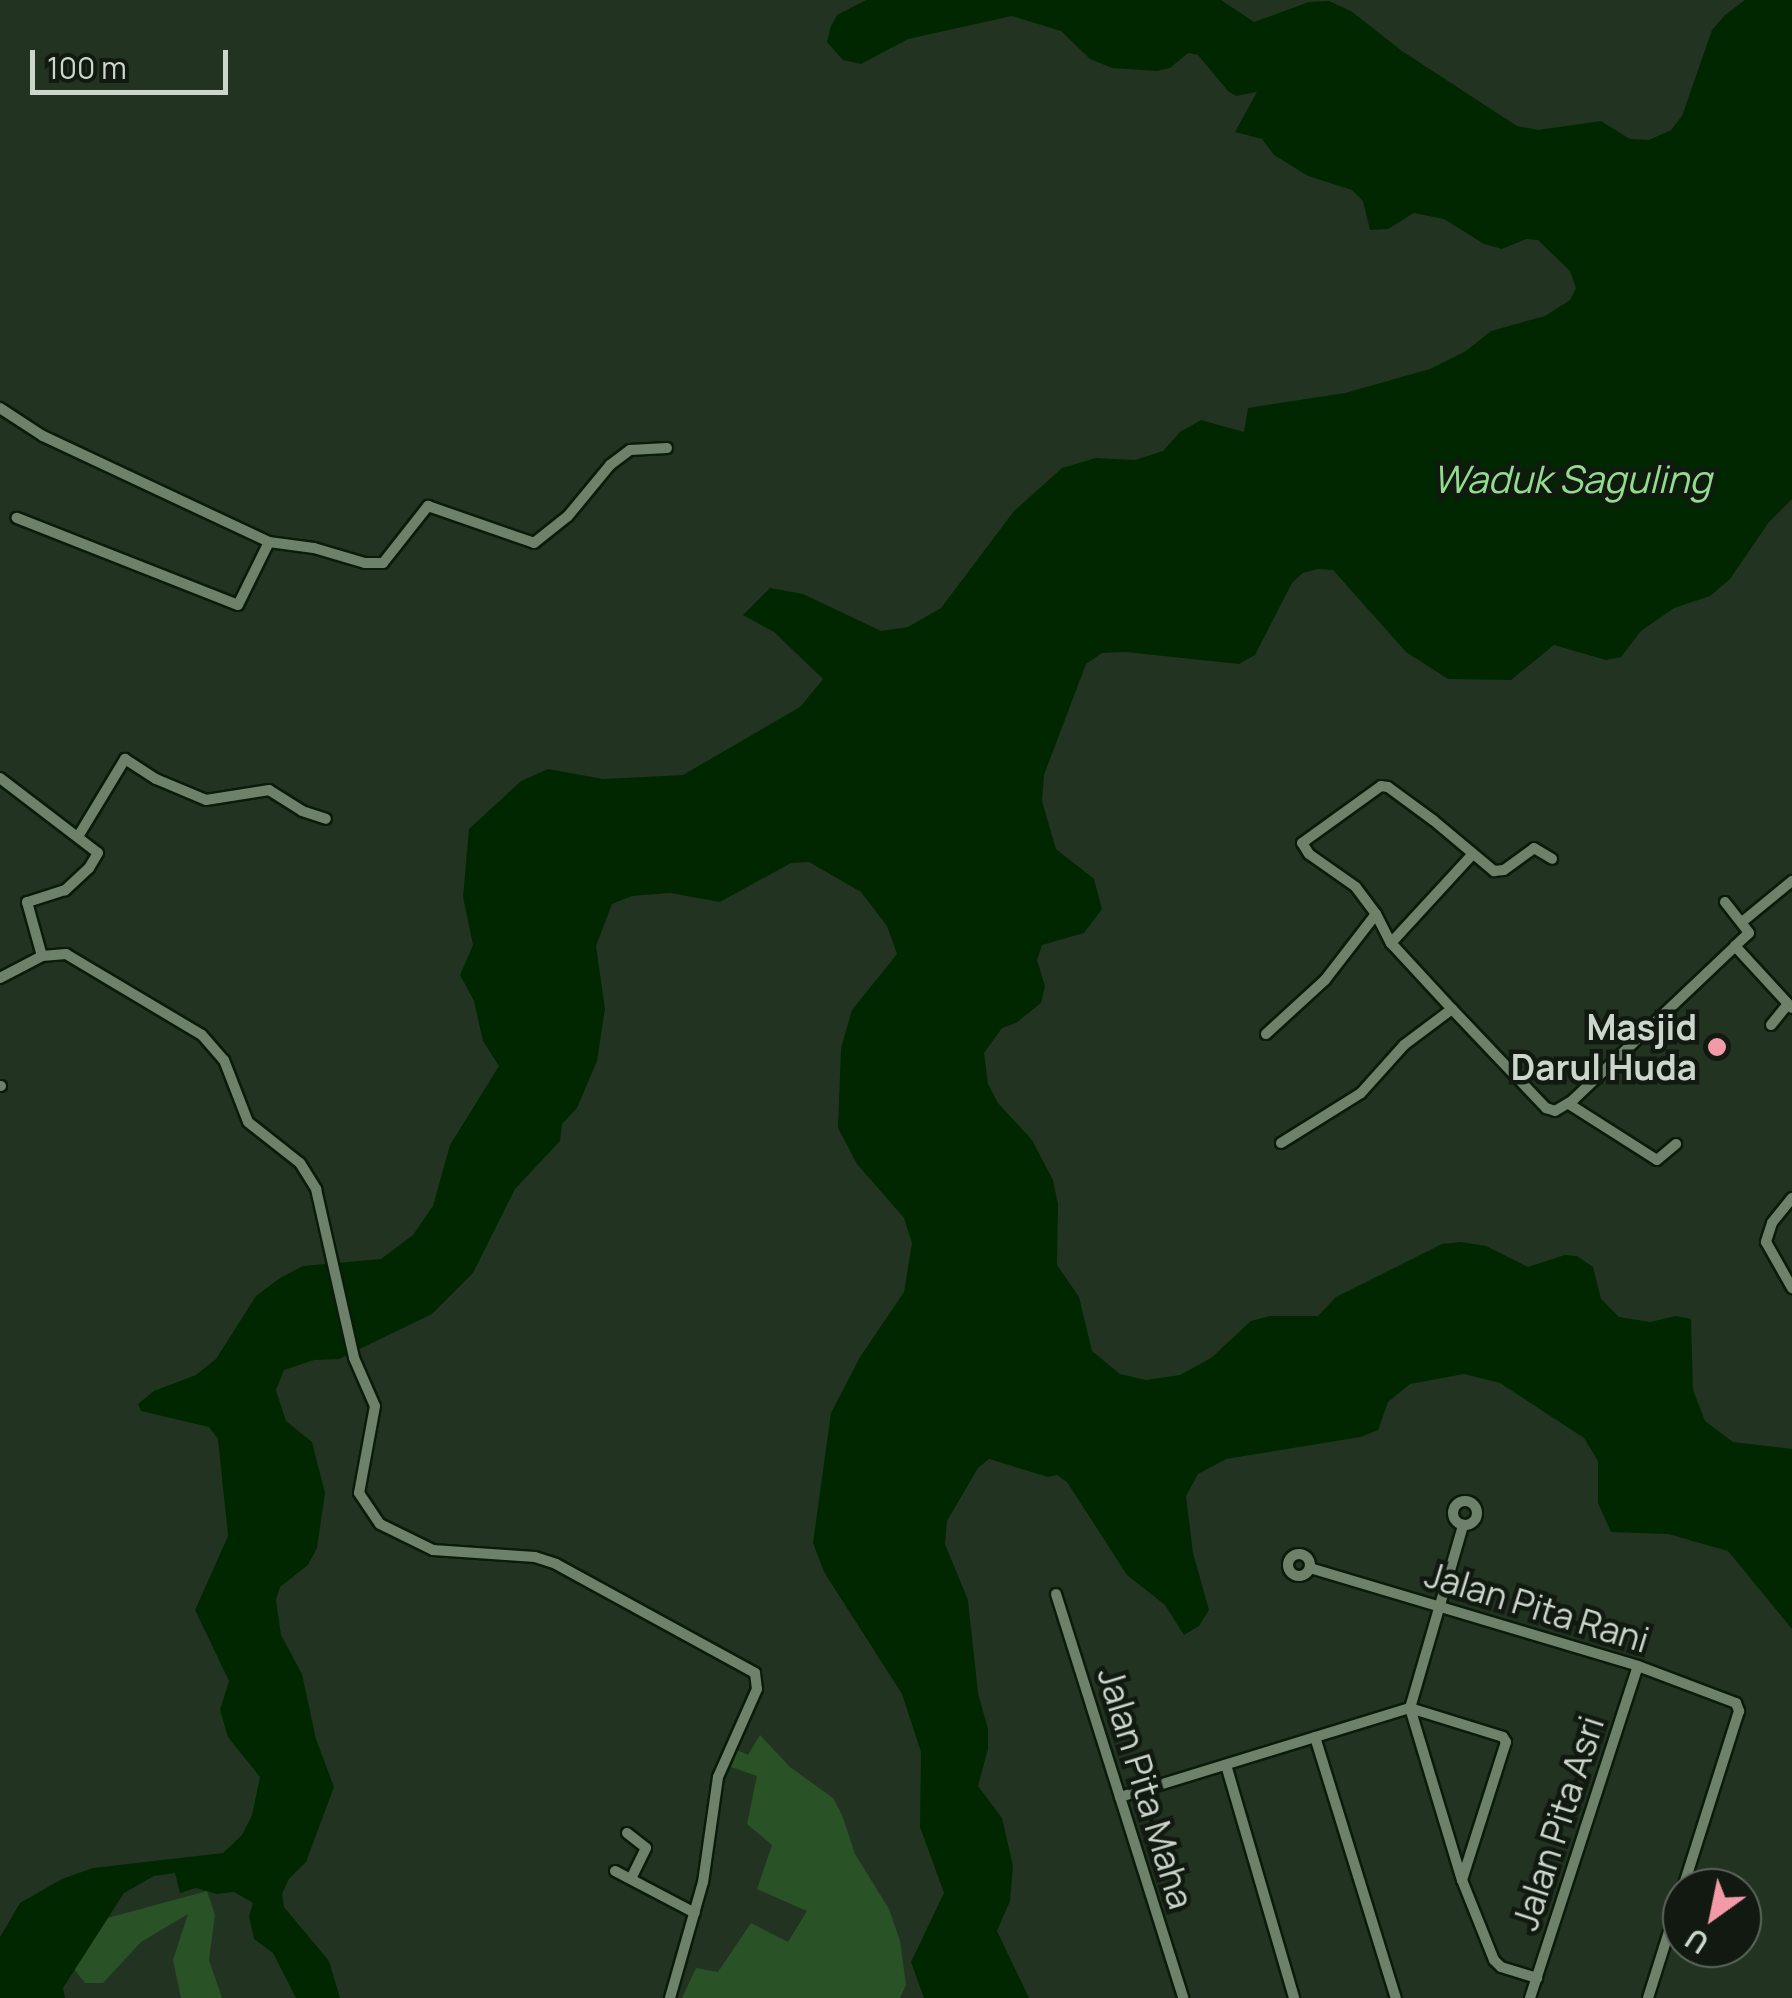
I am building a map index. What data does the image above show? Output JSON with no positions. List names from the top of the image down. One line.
{"streets":{"street":["Jalan Pita Rani","Jalan Pita Maha","Jalan Pita Asri"]},"crossings":[["Jalan Pita Rani","Jalan Pita Asri"]],"water":["Waduk Saguling"],"places":["Masjid Darul Huda"],"scale_bar":"100 m","north":"bottom left"}
